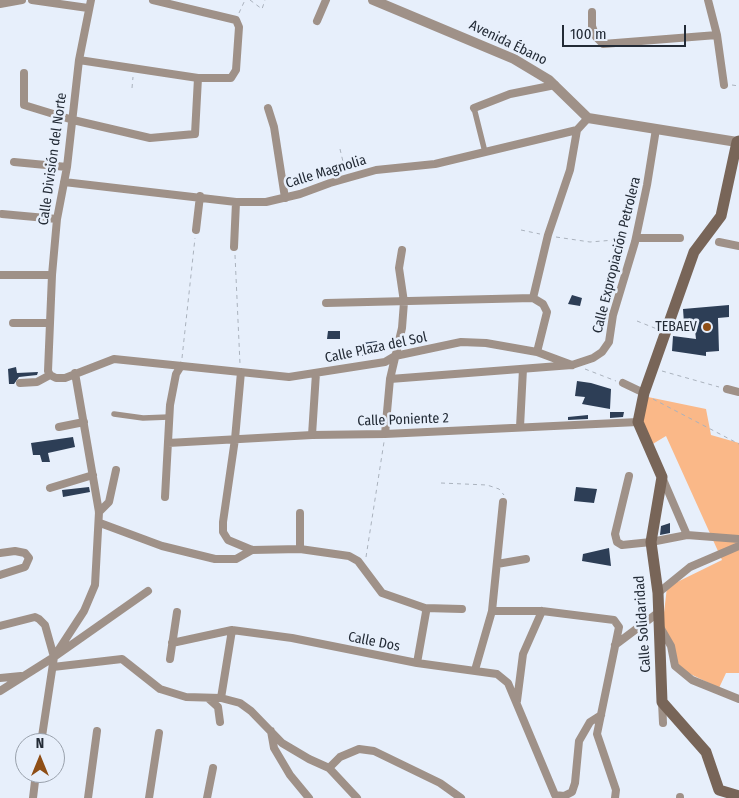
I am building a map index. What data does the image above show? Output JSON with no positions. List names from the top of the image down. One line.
{"streets":{"main road":["Calle Solidaridad"],"street":["Avenida Ébano","Calle División del Norte","Calle Magnolia","Calle Expropiación Petrolera","Calle Plaza del Sol","Calle Poniente 2","Calle Dos"]},"crossings":[["Calle División del Norte","Calle Magnolia"],["Calle División del Norte","Calle Plaza del Sol"],["Calle Expropiación Petrolera","Calle Plaza del Sol"]],"places":["TEBAEV"],"scale_bar":"100 m","north":"top"}
